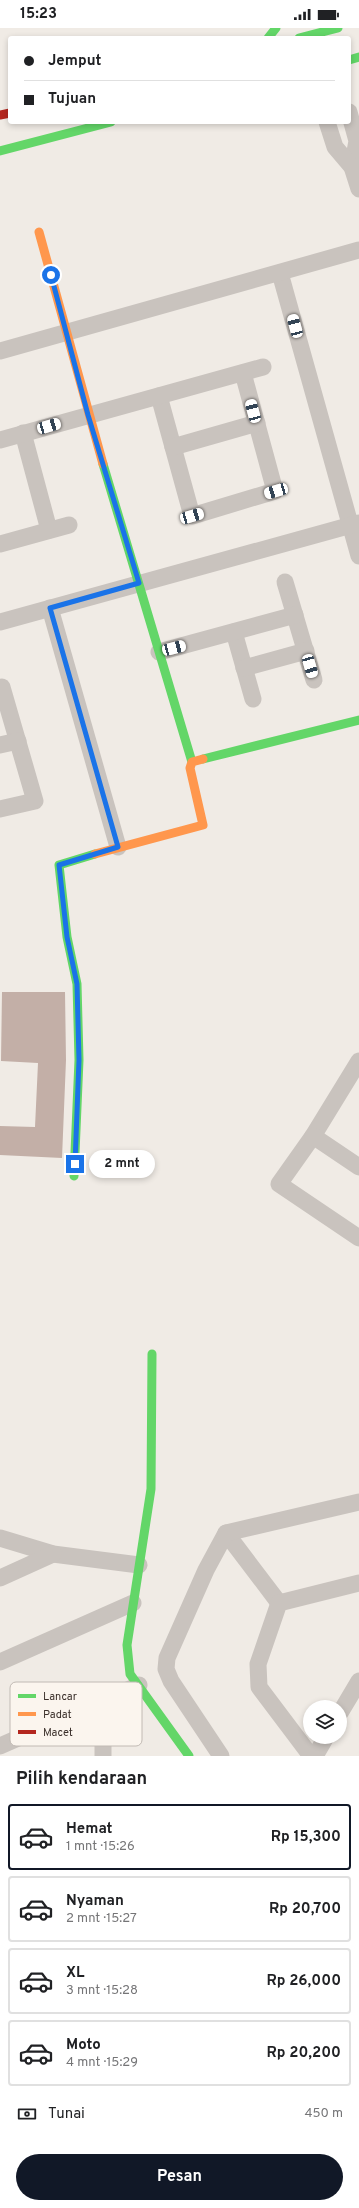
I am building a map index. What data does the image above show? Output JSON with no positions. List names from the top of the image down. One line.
{"legend":["Lancar","Padat","Macet"],"page":{"status":"15:23","banner":["Jemput","Tujuan"],"bubble":"2 mnt","heading":"Pilih kendaraan","list":[{"name":"Hemat","note":"1 mnt · 15:26","value":"Rp 15,300"},{"name":"Nyaman","note":"2 mnt · 15:27","value":"Rp 20,700"},{"name":"XL","note":"3 mnt · 15:28","value":"Rp 26,000"},{"name":"Moto","note":"4 mnt · 15:29","value":"Rp 20,200"}],"pay":["Tunai","450 m"],"buttons":"Pesan"}}
